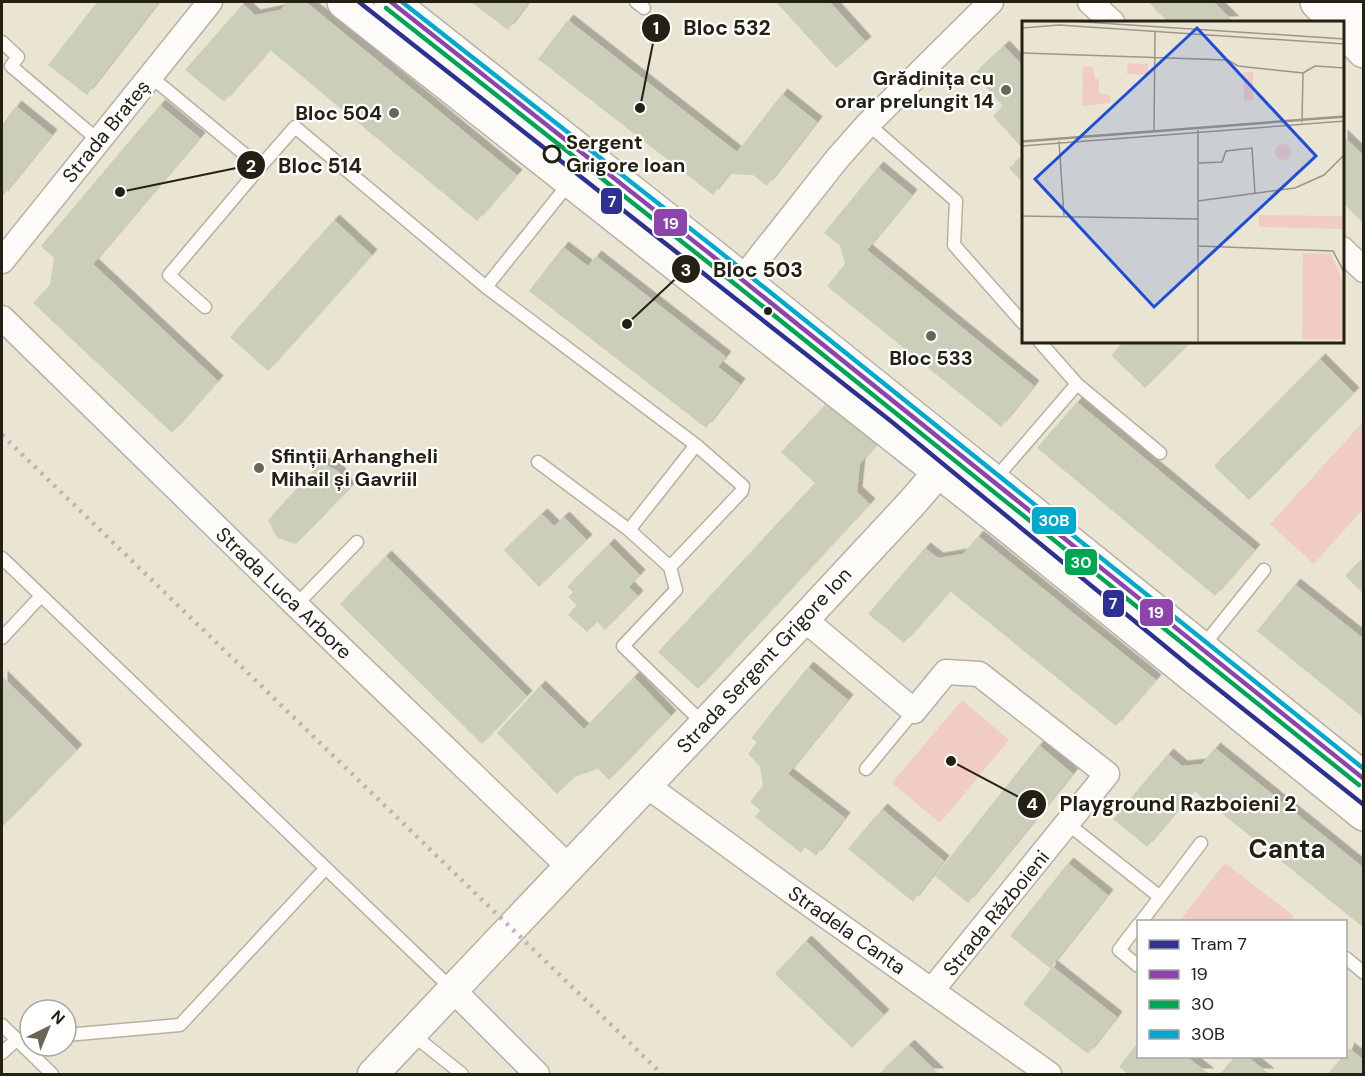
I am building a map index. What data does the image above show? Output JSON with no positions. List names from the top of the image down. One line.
{"streets":{"street":["Strada Brateș","Strada Luca Arbore","Strada Sergent Grigore Ion","Strada Războieni","Stradela Canta"]},"crossings":[["Strada Luca Arbore","Strada Sergent Grigore Ion"],["Strada Sergent Grigore Ion","Stradela Canta"],["Strada Războieni","Stradela Canta"]],"districts":["Canta"],"places":["Grădinița cu orar prelungit 14","Bloc 532","Bloc 504","Sergent Grigore Ioan","Bloc 514","Bloc 503","Bloc 533","Sfinții Arhangheli Mihail și Gavriil","Playground Razboieni 2"],"lines":["tram line 7","transit line 19","transit line 30B","transit line 30"],"legend":["Tram 7","19","30","30B"],"north":"top right"}
